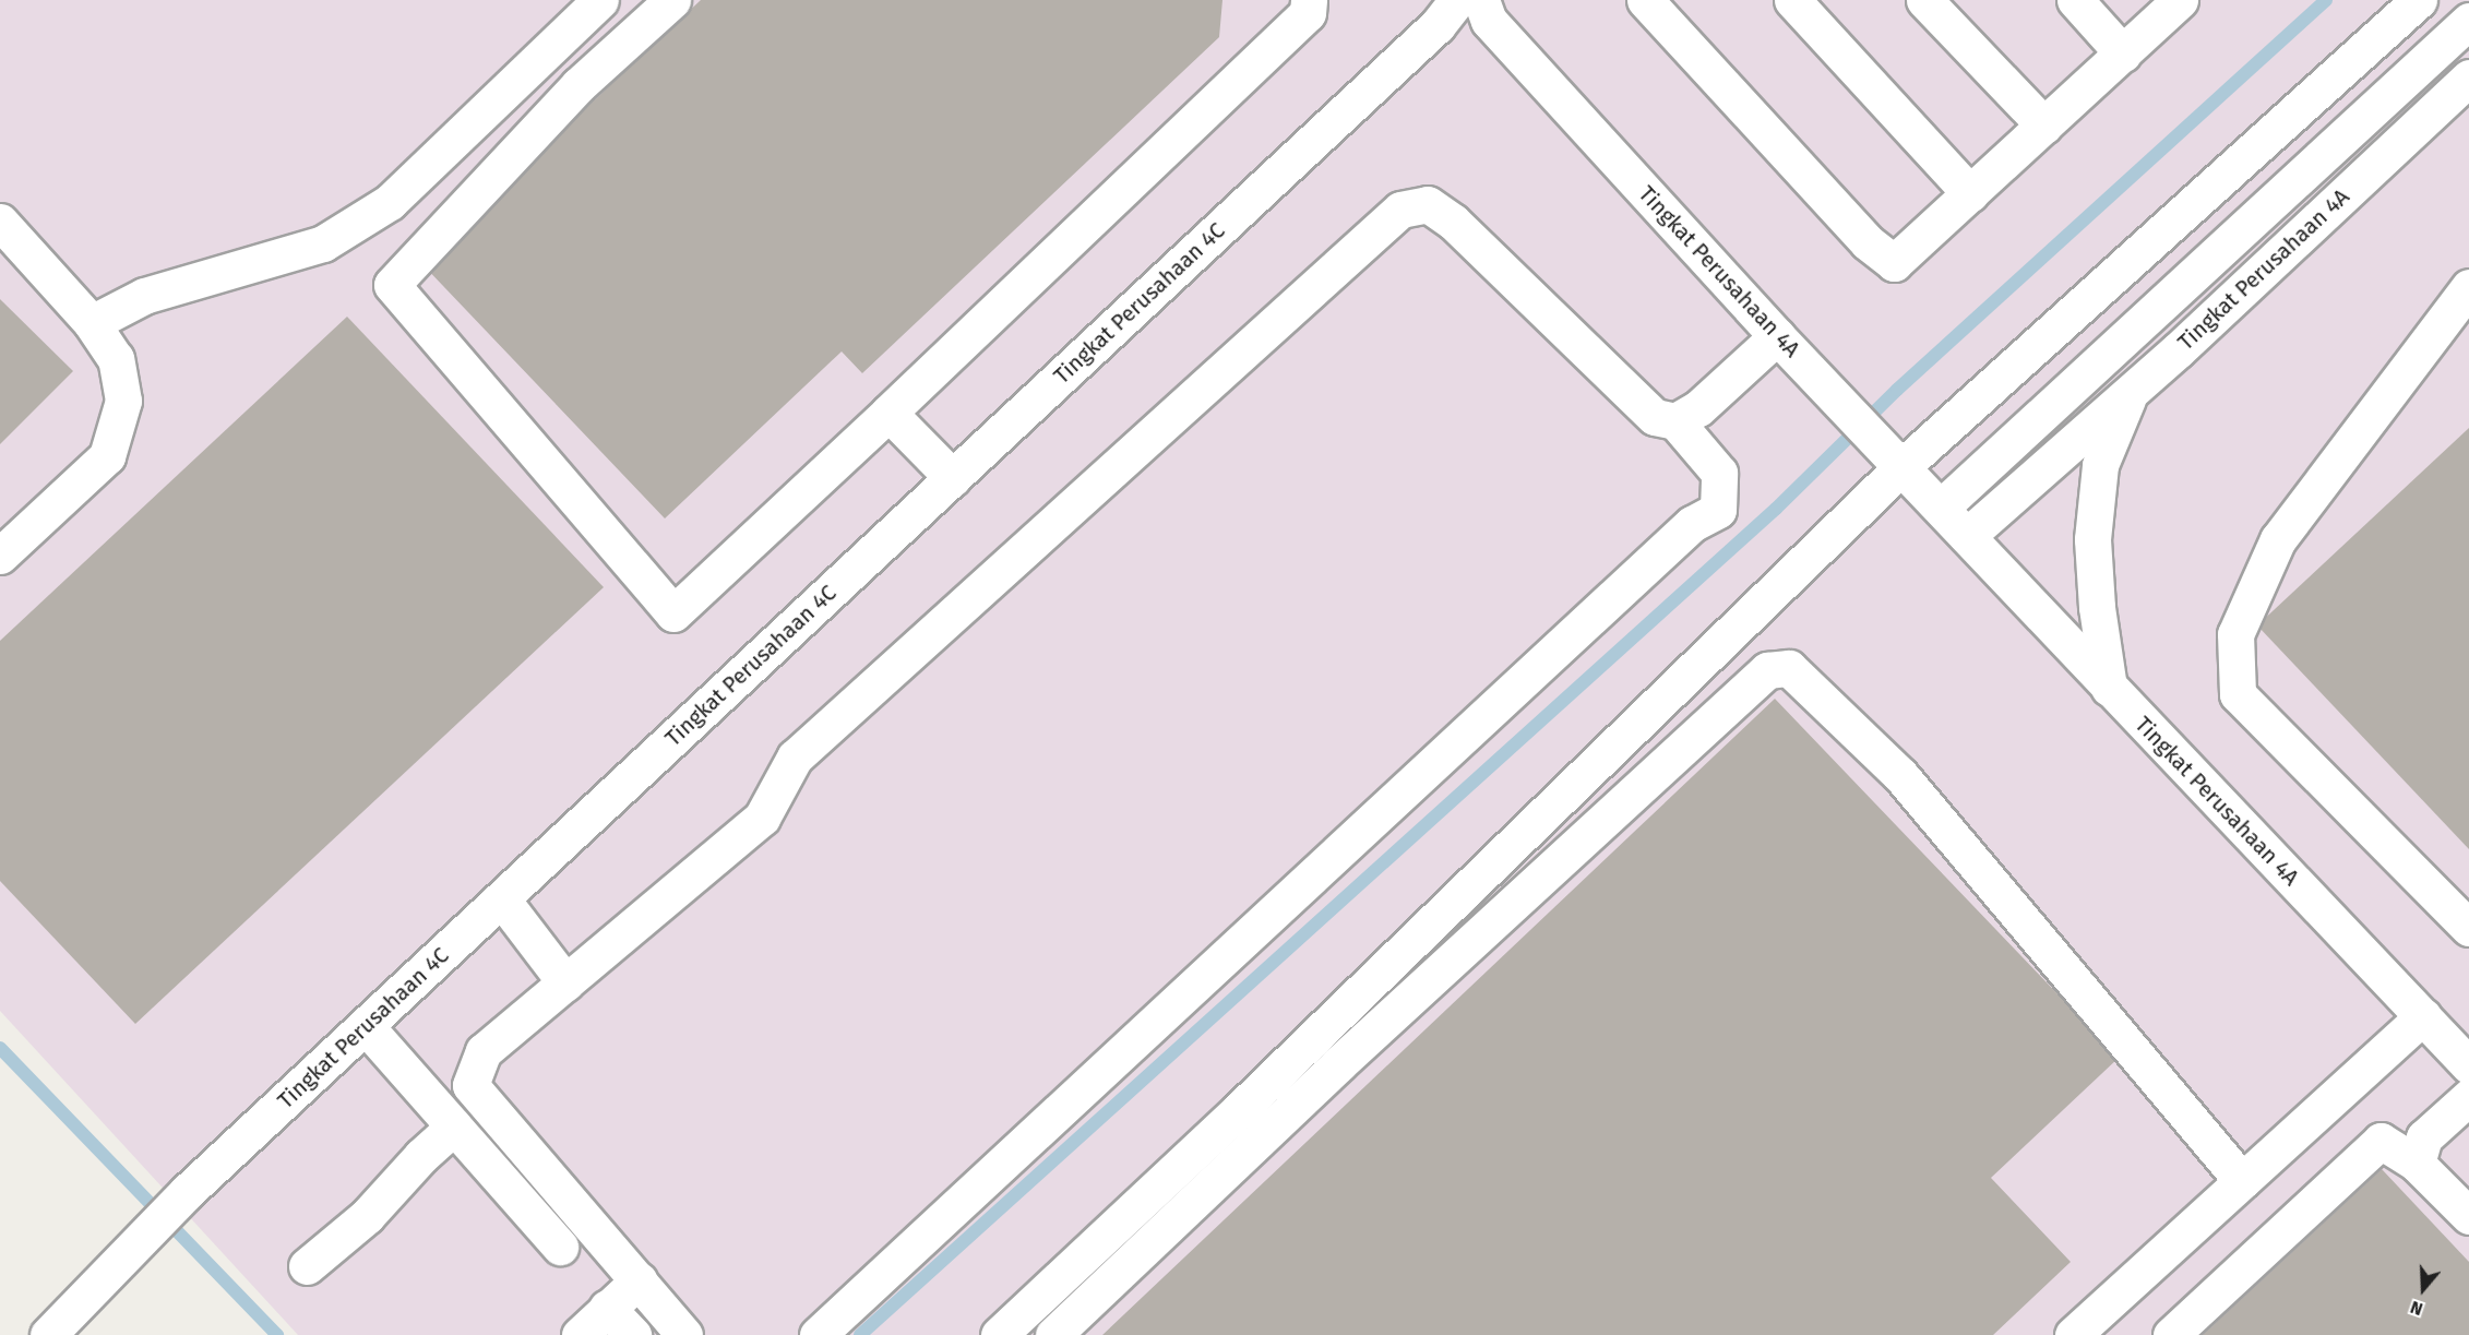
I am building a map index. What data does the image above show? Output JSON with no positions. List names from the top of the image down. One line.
{"streets":{"street":["Tingkat Perusahaan 4A","Tingkat Perusahaan 4C"]},"north":"bottom"}
